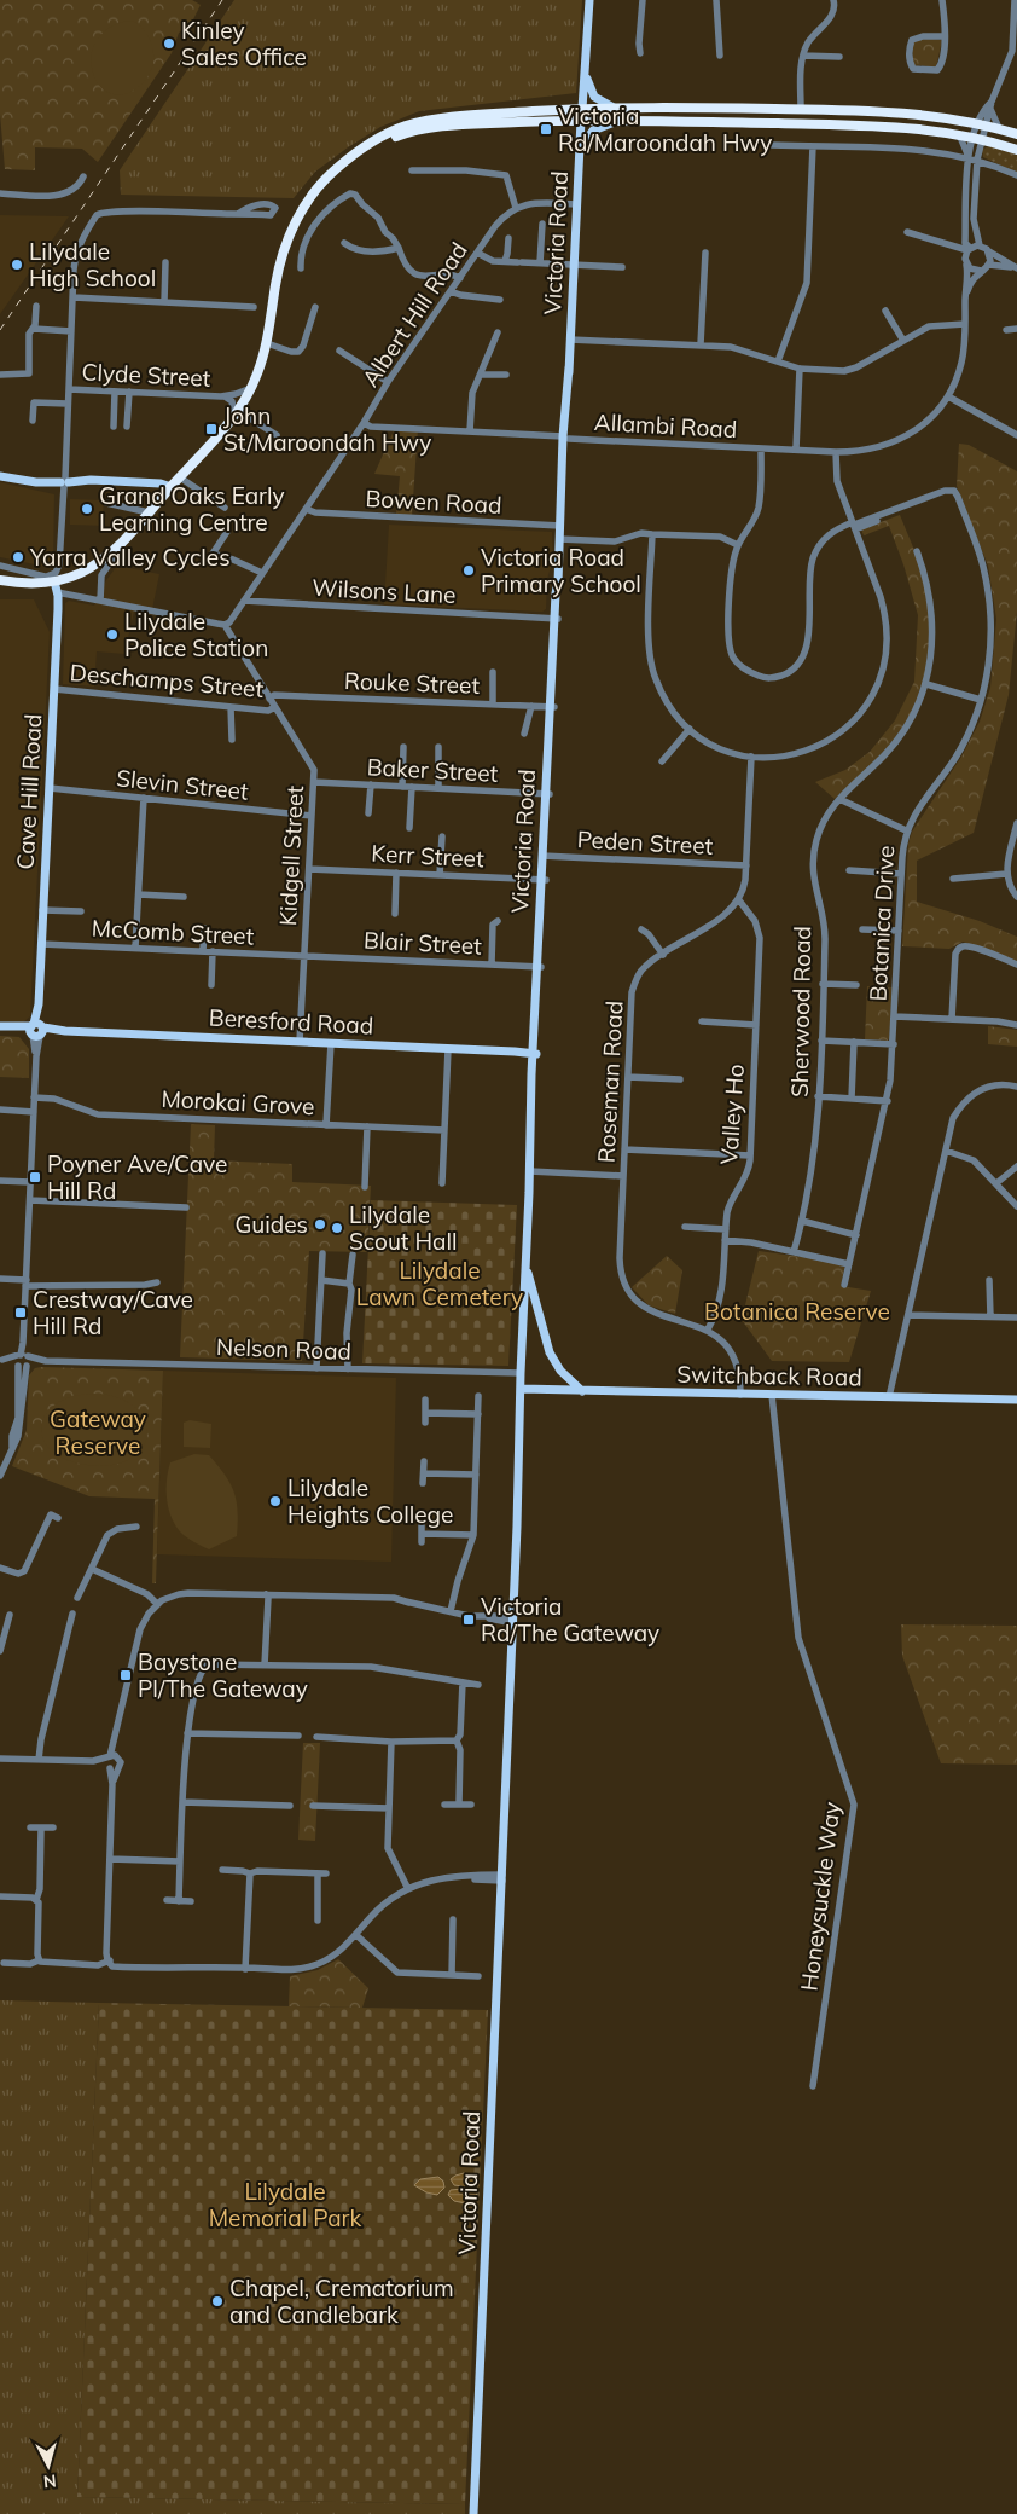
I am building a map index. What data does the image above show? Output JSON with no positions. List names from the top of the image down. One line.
{"streets":{"main road":["Victoria Road","Cave Hill Road","Beresford Road","Switchback Road"],"street":["Albert Hill Road","Clyde Street","Allambi Road","Bowen Road","Wilsons Lane","Deschamps Street","Rouke Street","Baker Street","Slevin Street","Peden Street","Kidgell Street","Kerr Street","Botanica Drive","McComb Street","Blair Street","Sherwood Road","Roseman Road","Morokai Grove","Valley Ho","Nelson Road","Honeysuckle Way"]},"crossings":[["Victoria Road","Allambi Road"],["Victoria Road","Bowen Road"],["Victoria Road","Wilsons Lane"],["Victoria Road","Rouke Street"],["Victoria Road","Baker Street"],["Victoria Road","Peden Street"],["Victoria Road","Kerr Street"],["Victoria Road","Blair Street"],["Victoria Road","Beresford Road"],["Victoria Road","Nelson Road"],["Victoria Road","Switchback Road"],["Albert Hill Road","Allambi Road"],["Albert Hill Road","Bowen Road"],["Albert Hill Road","Wilsons Lane"],["Albert Hill Road","Kidgell Street"],["Allambi Road","Botanica Drive"],["Deschamps Street","Cave Hill Road"],["Deschamps Street","Kidgell Street"],["Rouke Street","Kidgell Street"],["Baker Street","Kidgell Street"],["Slevin Street","Cave Hill Road"],["Slevin Street","Kidgell Street"],["Cave Hill Road","McComb Street"],["Cave Hill Road","Beresford Road"],["Cave Hill Road","Morokai Grove"],["Cave Hill Road","Nelson Road"],["Kidgell Street","Kerr Street"],["Kidgell Street","McComb Street"],["Kidgell Street","Blair Street"],["Kidgell Street","Beresford Road"],["McComb Street","Blair Street"],["Roseman Road","Valley Ho"],["Roseman Road","Switchback Road"],["Switchback Road","Honeysuckle Way"]],"parks":["Lilydale Lawn Cemetery","Botanica Reserve","Gateway Reserve","Lilydale Memorial Park"],"places":{"other":["Kinley Sales Office","Lilydale High School","Grand Oaks Early Learning Centre","Yarra Valley Cycles","Victoria Road Primary School","Lilydale Police Station","Guides","Lilydale Scout Hall","Lilydale Heights College","Chapel, Crematorium and Candlebark"],"transit":["Victoria Rd/Maroondah Hwy","John St/Maroondah Hwy","Poyner Ave/Cave Hill Rd","Crestway/Cave Hill Rd","Victoria Rd/The Gateway","Baystone Pl/The Gateway"]},"north":"bottom"}
